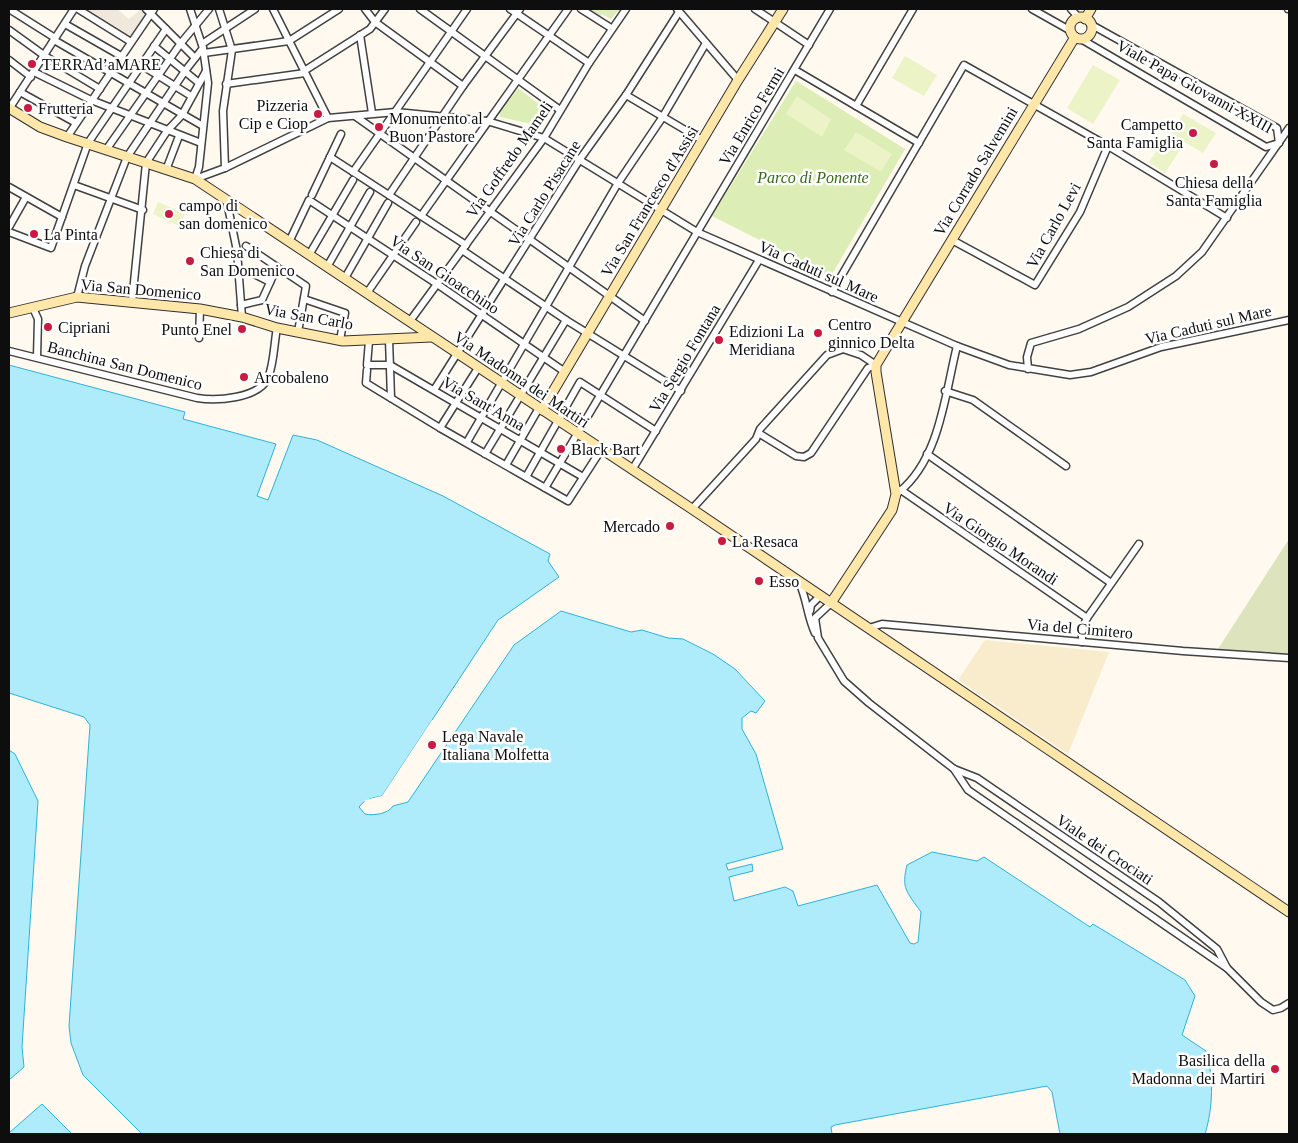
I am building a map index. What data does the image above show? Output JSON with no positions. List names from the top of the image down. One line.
{"streets":{"street":["Viale Papa Giovanni XXIII","Via Enrico Fermi","Via Goffredo Mameli","Via Corrado Salvemini","Via Carlo Pisacane","Via San Francesco d'Assisi","Via Carlo Levi","Via Caduti sul Mare","Via San Gioacchino","Via San Domenico","Via San Carlo","Via Sergio Fontana","Banchina San Domenico","Via Madonna dei Martiri","Via Sant'Anna","Via Giorgio Morandi","Via del Cimitero","Viale dei Crociati"]},"crossings":[["Viale Papa Giovanni XXIII","Via Corrado Salvemini"],["Via Enrico Fermi","Via Caduti sul Mare"],["Via Enrico Fermi","Via Madonna dei Martiri"],["Via Enrico Fermi","Via Sant'Anna"],["Via Goffredo Mameli","Via Caduti sul Mare"],["Via Goffredo Mameli","Via San Gioacchino"],["Via Goffredo Mameli","Via Madonna dei Martiri"],["Via Corrado Salvemini","Via Carlo Levi"],["Via Corrado Salvemini","Via Caduti sul Mare"],["Via Carlo Pisacane","Via Caduti sul Mare"],["Via Carlo Pisacane","Via San Gioacchino"],["Via Carlo Pisacane","Via Madonna dei Martiri"],["Via Carlo Pisacane","Via Sant'Anna"],["Via San Francesco d'Assisi","Via Caduti sul Mare"],["Via San Francesco d'Assisi","Via San Gioacchino"],["Via San Francesco d'Assisi","Via Madonna dei Martiri"],["Via Caduti sul Mare","Via Sergio Fontana"],["Via San Domenico","Via San Carlo"],["Via San Carlo","Banchina San Domenico"],["Via San Carlo","Via Madonna dei Martiri"],["Via Sergio Fontana","Via Madonna dei Martiri"],["Via Madonna dei Martiri","Via del Cimitero"],["Via Madonna dei Martiri","Viale dei Crociati"]],"parks":["Parco di Ponente"],"places":["TERRAd’aMARE","Frutteria","Pizzeria Cip e Ciop","Monumento al Buon Pastore","Campetto Santa Famiglia","Chiesa della Santa Famiglia","campo di san domenico","La Pinta","Chiesa di San Domenico","Cipriani","Punto Enel","Centro ginnico Delta","Edizioni La Meridiana","Arcobaleno","Black Bart","Mercado","La Resaca","Esso","Lega Navale Italiana Molfetta","Basilica della Madonna dei Martiri"]}
